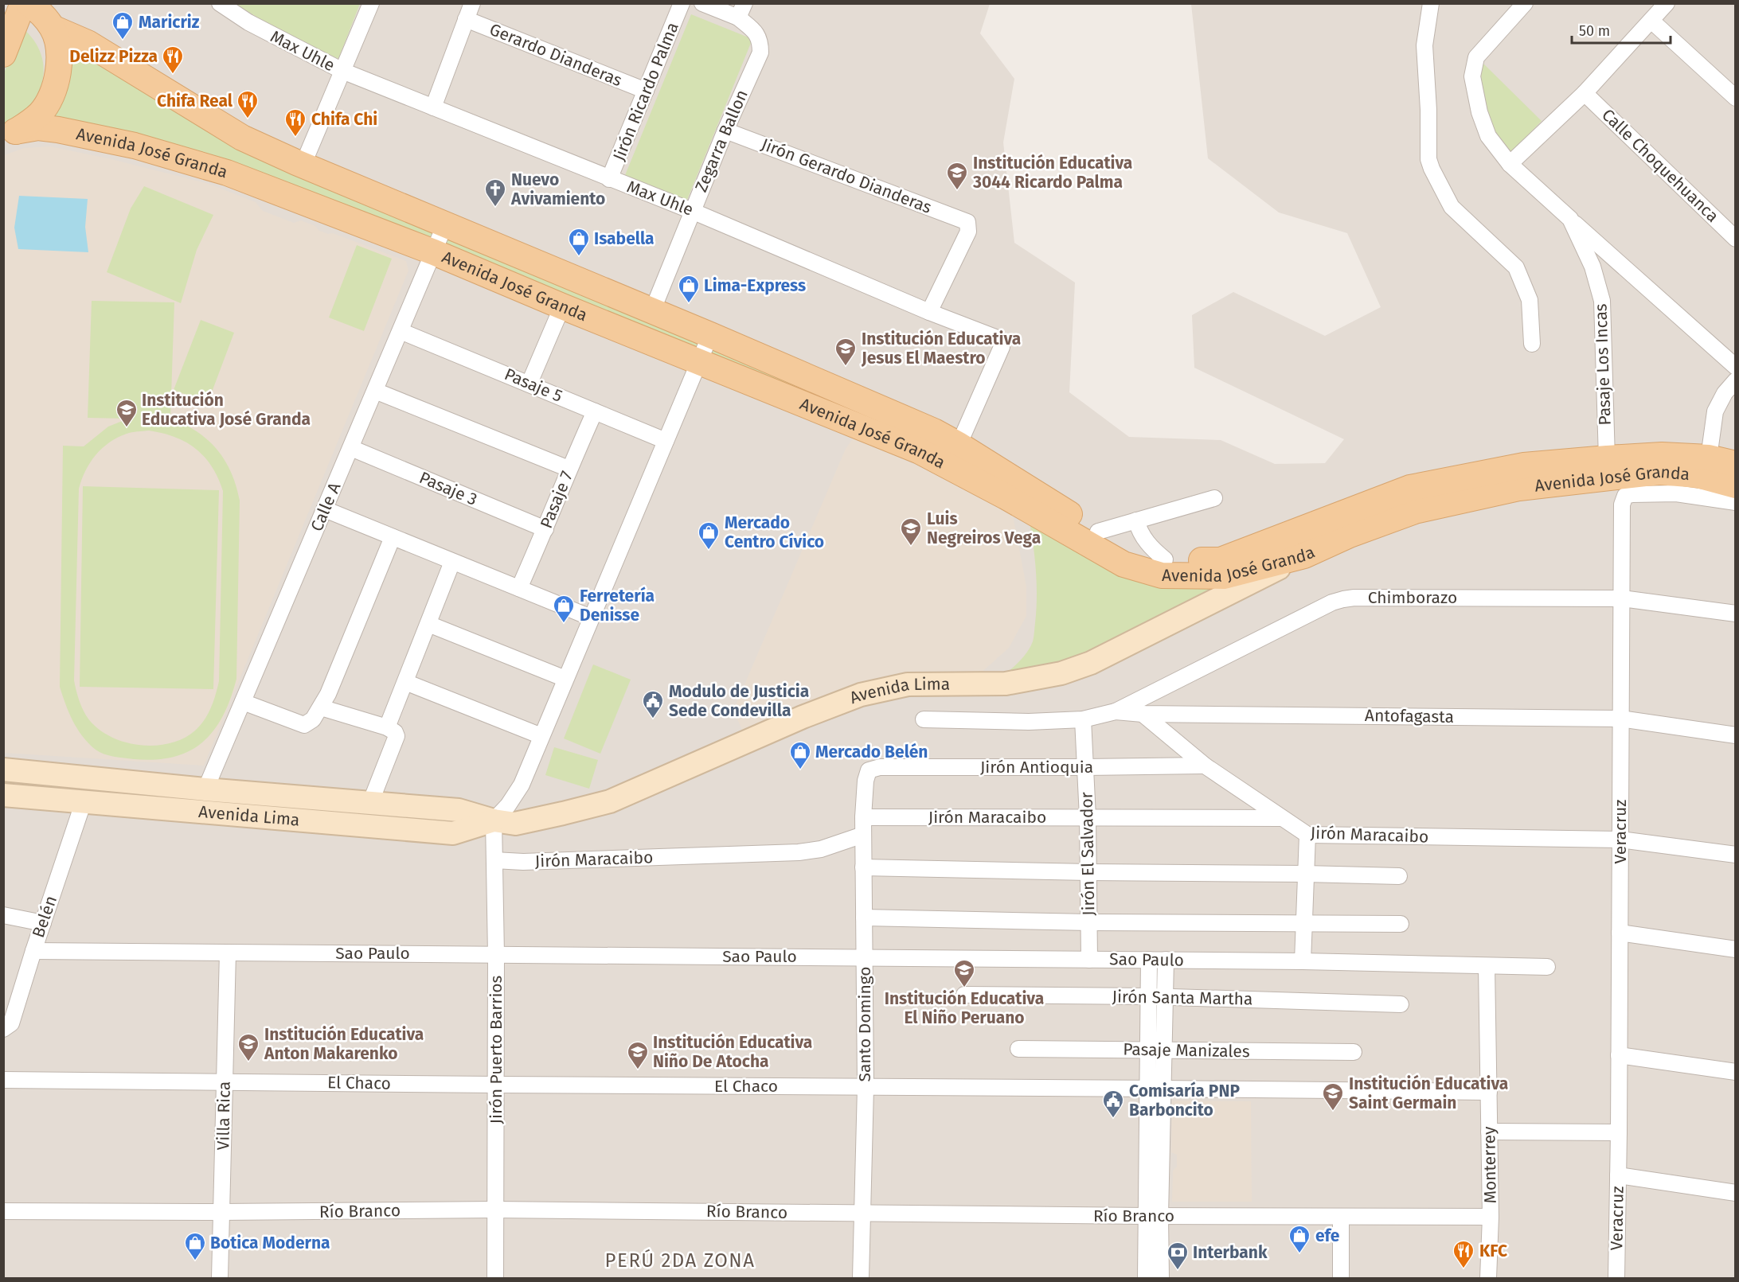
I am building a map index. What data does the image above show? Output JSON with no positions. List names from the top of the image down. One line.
{"streets":{"main road":["Avenida José Granda","Avenida Lima"],"street":["Max Uhle","Gerardo Dianderas","Jirón Ricardo Palma","Zegarra Ballon","Calle Choquehuanca","Jirón Gerardo Dianderas","Pasaje Los Incas","Pasaje 5","Pasaje 3","Pasaje 7","Calle A","Chimborazo","Antofagasta","Jirón Antioquia","Jirón Maracaibo","Veracruz","Jirón El Salvador","Belén","Sao Paulo","Jirón Santa Martha","Santo Domingo","Jirón Puerto Barrios","Pasaje Manizales","El Chaco","Villa Rica","Monterrey","Río Branco"]},"crossings":[["Max Uhle","Jirón Ricardo Palma"],["Max Uhle","Zegarra Ballon"],["Max Uhle","Avenida José Granda"],["Max Uhle","Jirón Gerardo Dianderas"],["Gerardo Dianderas","Jirón Ricardo Palma"],["Zegarra Ballon","Avenida José Granda"],["Zegarra Ballon","Jirón Gerardo Dianderas"],["Avenida José Granda","Pasaje Los Incas"],["Avenida José Granda","Calle A"],["Avenida José Granda","Avenida Lima"],["Pasaje 5","Pasaje 7"],["Pasaje 5","Calle A"],["Pasaje 3","Pasaje 7"],["Pasaje 3","Calle A"],["Calle A","Avenida Lima"],["Chimborazo","Antofagasta"],["Chimborazo","Veracruz"],["Avenida Lima","Belén"],["Avenida Lima","Jirón Puerto Barrios"],["Antofagasta","Veracruz"],["Antofagasta","Jirón El Salvador"],["Jirón Antioquia","Jirón El Salvador"],["Jirón Antioquia","Santo Domingo"],["Jirón Maracaibo","Veracruz"],["Jirón Maracaibo","Jirón El Salvador"],["Jirón Maracaibo","Santo Domingo"],["Jirón Maracaibo","Jirón Puerto Barrios"],["Jirón El Salvador","Sao Paulo"],["Belén","Sao Paulo"],["Sao Paulo","Santo Domingo"],["Sao Paulo","Jirón Puerto Barrios"],["Sao Paulo","Villa Rica"],["Sao Paulo","Monterrey"],["Santo Domingo","El Chaco"],["Santo Domingo","Río Branco"],["Jirón Puerto Barrios","El Chaco"],["Jirón Puerto Barrios","Río Branco"],["El Chaco","Villa Rica"],["El Chaco","Monterrey"],["Villa Rica","Río Branco"],["Monterrey","Río Branco"]],"districts":["PERÚ 2DA ZONA"],"places":{"shop":["Maricriz","Isabella","Lima-Express","Mercado Centro Cívico","Ferretería Denisse","Mercado Belén","efe","Botica Moderna"],"restaurant":["Delizz Pizza","Chifa Real","Chifa Chi","KFC"],"school or university":["Institución Educativa 3044 Ricardo Palma","Institución Educativa Jesus El Maestro","Institución Educativa José Granda","Luis Negreiros Vega","Institución Educativa El Niño Peruano","Institución Educativa Anton Makarenko","Institución Educativa Niño De Atocha","Institución Educativa Saint Germain"],"church":["Nuevo Avivamiento"],"public building":["Modulo de Justicia Sede Condevilla","Comisaría PNP Barboncito"],"bank":["Interbank"]},"scale_bar":"50 m"}
